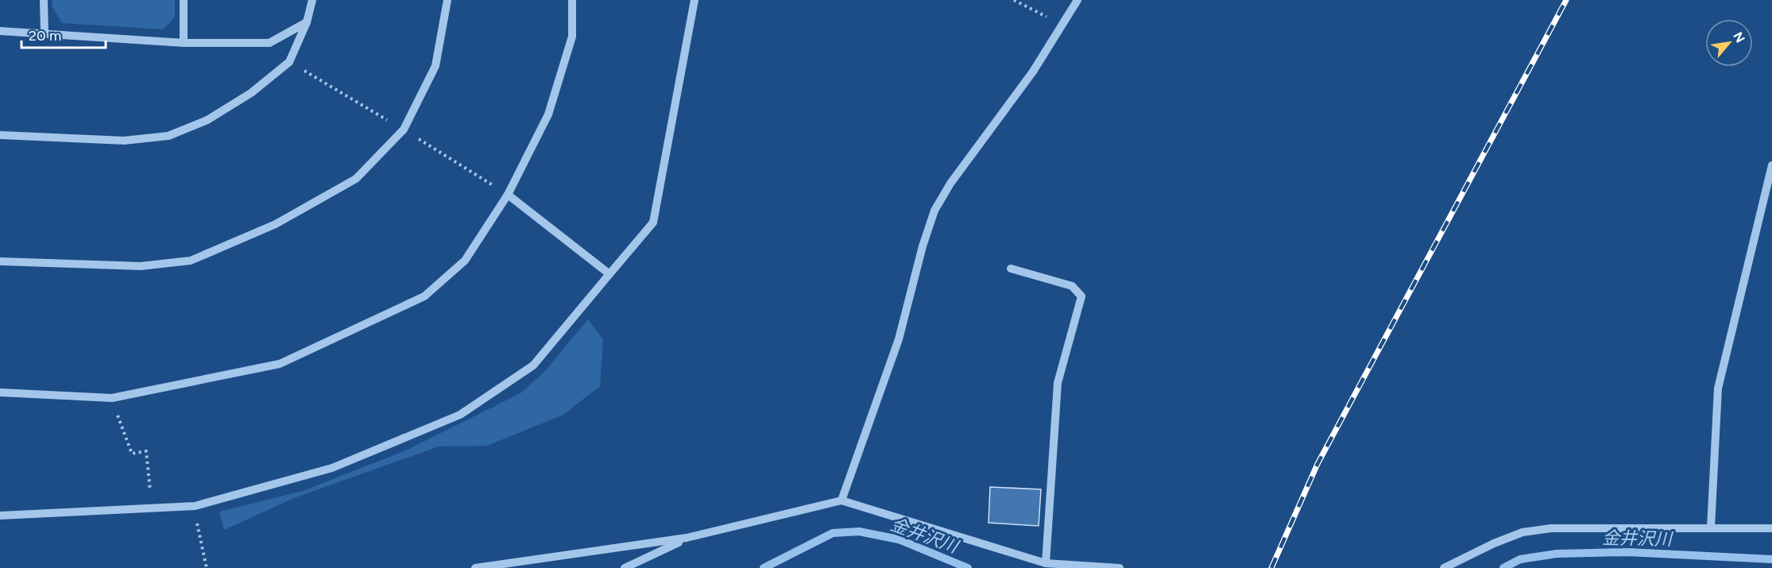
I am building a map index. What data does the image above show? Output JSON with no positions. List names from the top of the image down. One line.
{"water":["金井沢川"],"scale_bar":"20 m","north":"top right"}
